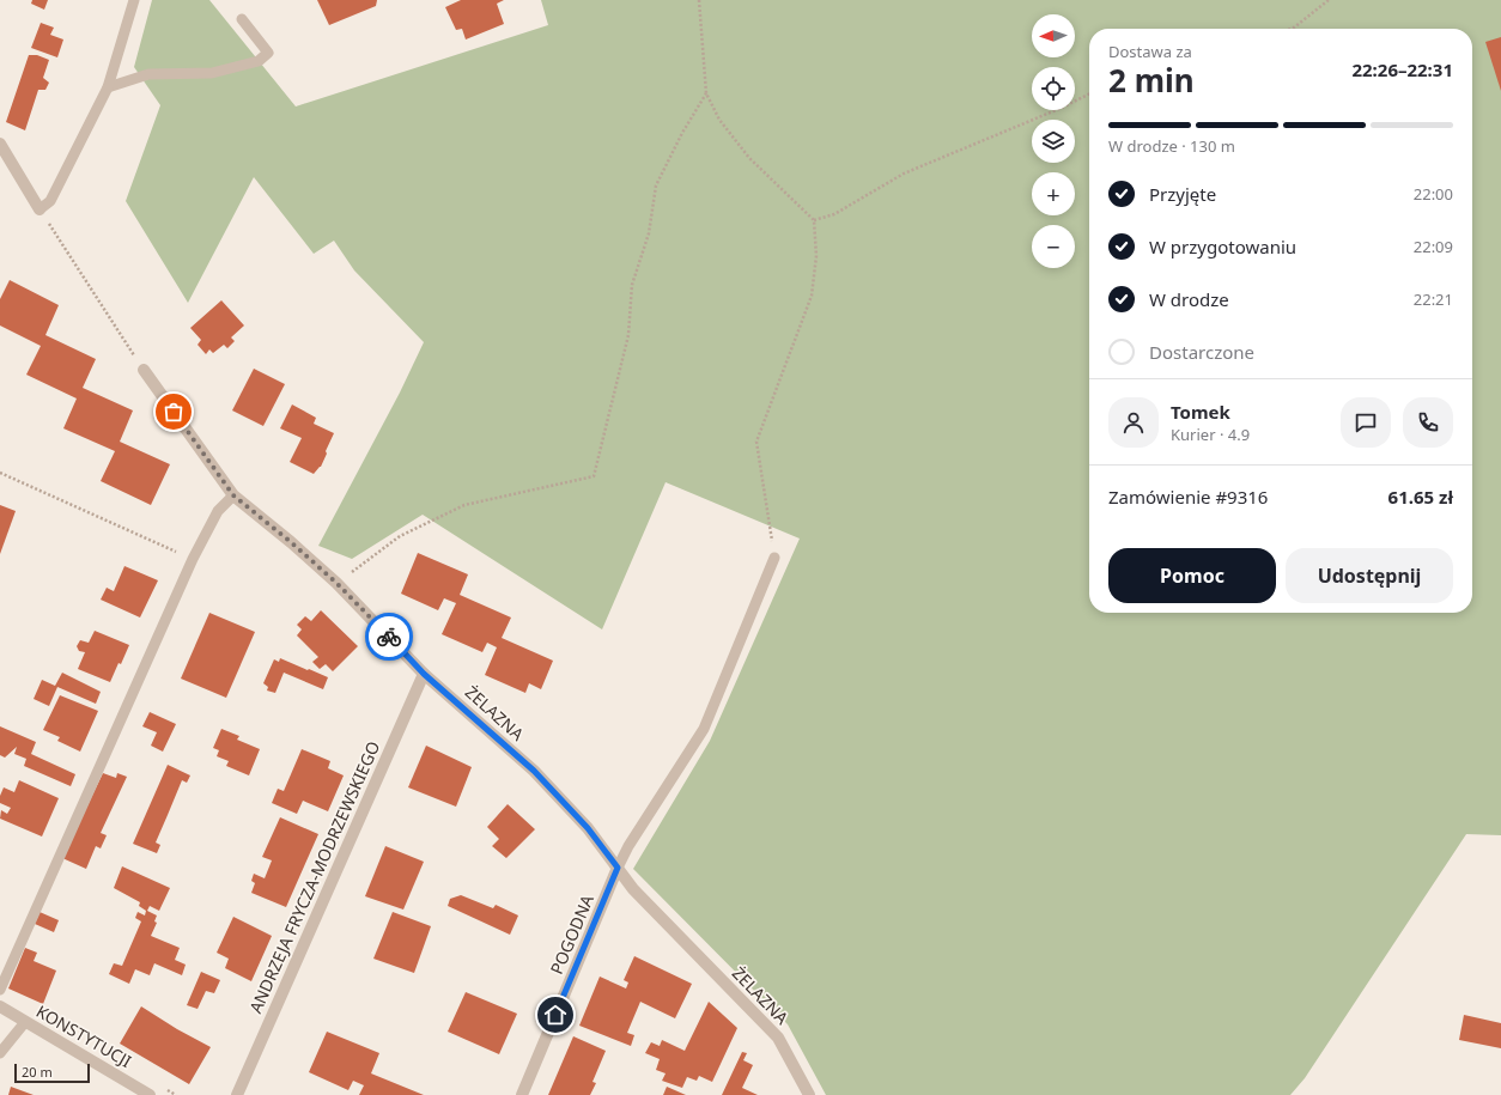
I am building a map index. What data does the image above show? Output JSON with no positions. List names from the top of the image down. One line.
{"streets":{"street":["ŻELAZNA","ANDRZEJA FRYCZA-MODRZEWSKIEGO","POGODNA","KONSTYTUCJI"]},"crossings":[["ŻELAZNA","ANDRZEJA FRYCZA-MODRZEWSKIEGO"],["ŻELAZNA","POGODNA"]],"scale_bar":"20 m","north":"left","page":{"map_buttons":["+","−"],"heading":["2 min","Dostawa za","22:26–22:31"],"panel":["Tomek","Kurier · 4.9","Zamówienie #9316","61.65 zł"],"bar":"W drodze · 130 m","list":[["Przyjęte","22:00"],["W przygotowaniu","22:09"],["W drodze","22:21"],"Dostarczone"],"buttons":["Pomoc","Udostępnij"],"scale":"20 m"}}
